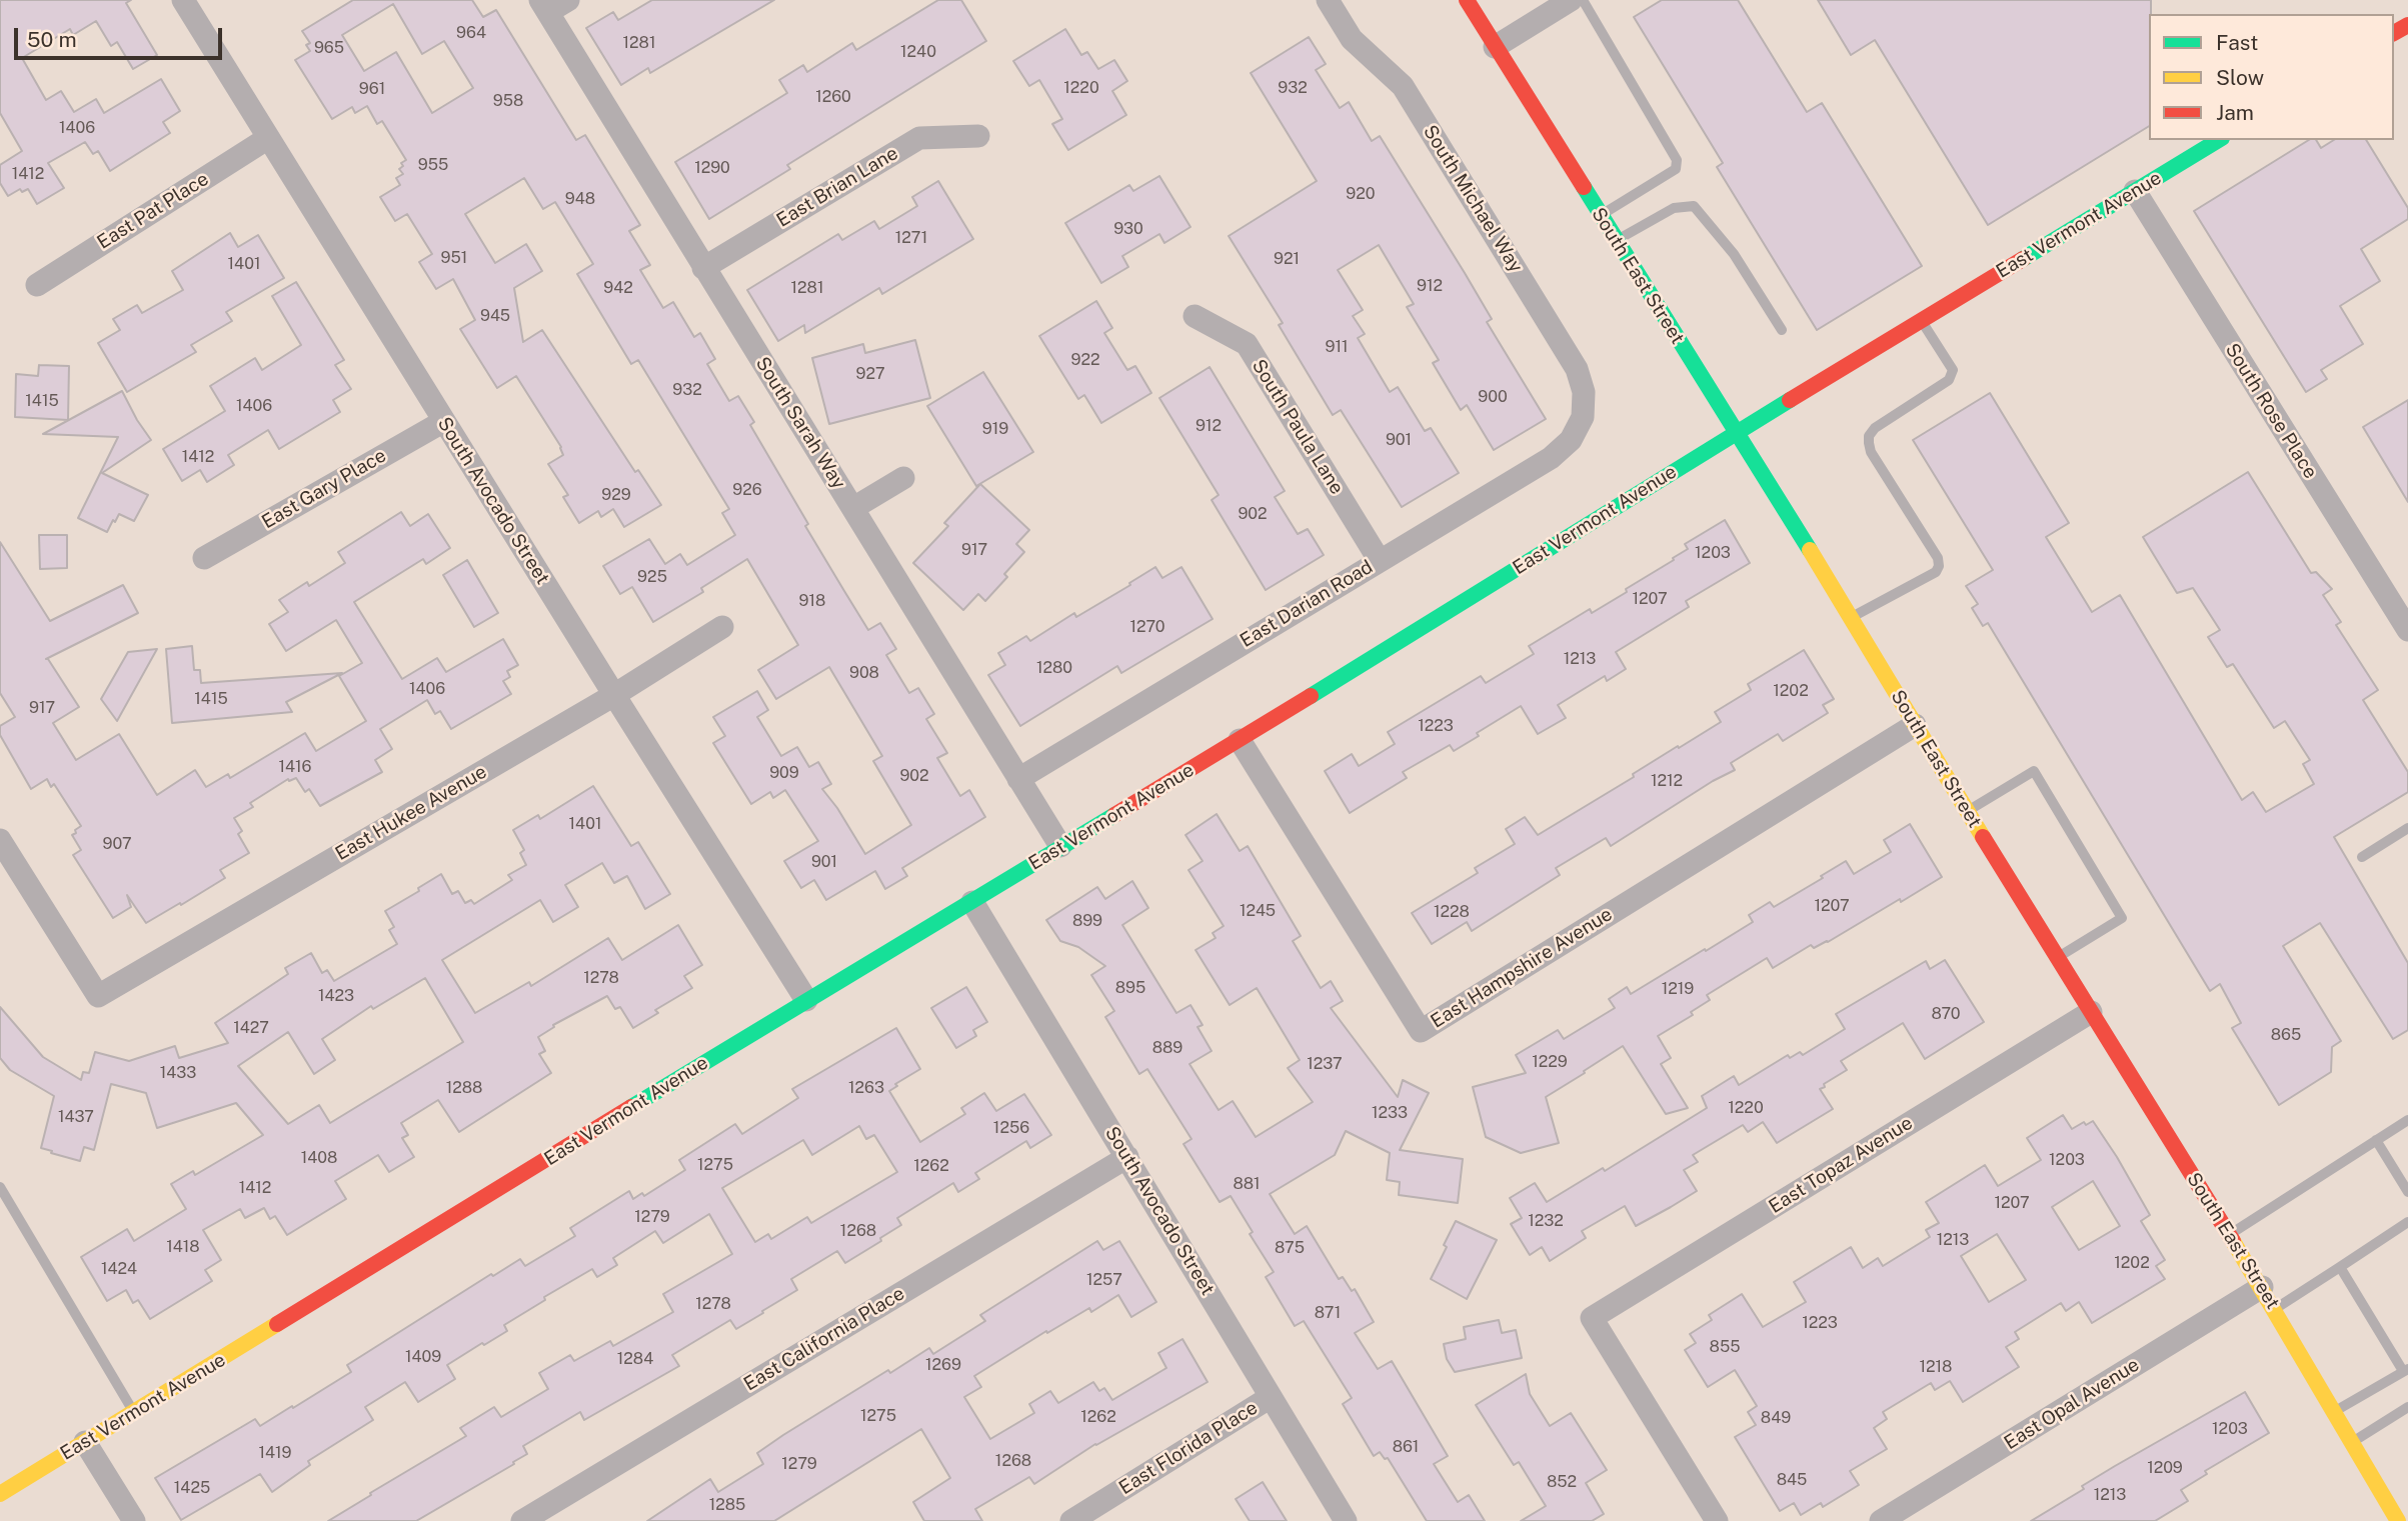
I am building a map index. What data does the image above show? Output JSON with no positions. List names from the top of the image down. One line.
{"streets":{"street":["East Brian Lane","South Michael Way","East Pat Place","East Vermont Avenue","South East Street","South Rose Place","South Sarah Way","South Paula Lane","East Gary Place","South Avocado Street","East Darian Road","East Hukee Avenue","East Hampshire Avenue","East Topaz Avenue","East California Place","East Opal Avenue","East Florida Place"]},"crossings":[["East Brian Lane","South Sarah Way"],["South Michael Way","East Darian Road"],["East Pat Place","South Avocado Street"],["East Vermont Avenue","South East Street"],["East Vermont Avenue","South Rose Place"],["East Vermont Avenue","South Sarah Way"],["East Vermont Avenue","South Avocado Street"],["East Vermont Avenue","East Hampshire Avenue"],["South East Street","East Hampshire Avenue"],["South East Street","East Topaz Avenue"],["South East Street","East Opal Avenue"],["South Sarah Way","East Darian Road"],["South Paula Lane","East Darian Road"],["East Gary Place","South Avocado Street"],["South Avocado Street","East Hukee Avenue"],["South Avocado Street","East California Place"],["South Avocado Street","East Florida Place"]],"house_numbers":["964","1281","965","1240","1220","932","961","1260","958","1406","955","1290","1412","920","948","930","1271","951","921","1401","912","942","1281","945","911","922","927","932","900","1415","1406","912","919","901","1412","926","929","902","917","1203","925","1207","918","1270","1213","1280","908","1406","1202","1415","917","1223","1416","909","902","1212","1401","907","901","1207","1245","1228","899","1278","895","1219","1423","870","1427","865","889","1229","1237","1433","1288","1263","1220","1233","1437","1256","1408","1203","1275","1262","881","1412","1207","1279","1232","1268","1213","1418","875","1202","1424","1257","1278","871","1223","855","1409","1284","1269","1218","1275","1262","849","1203","861","1419","1268","1279","1209","845","852","1425","1213","1285"],"legend":["Fast","Slow","Jam"],"scale_bar":"50 m"}
